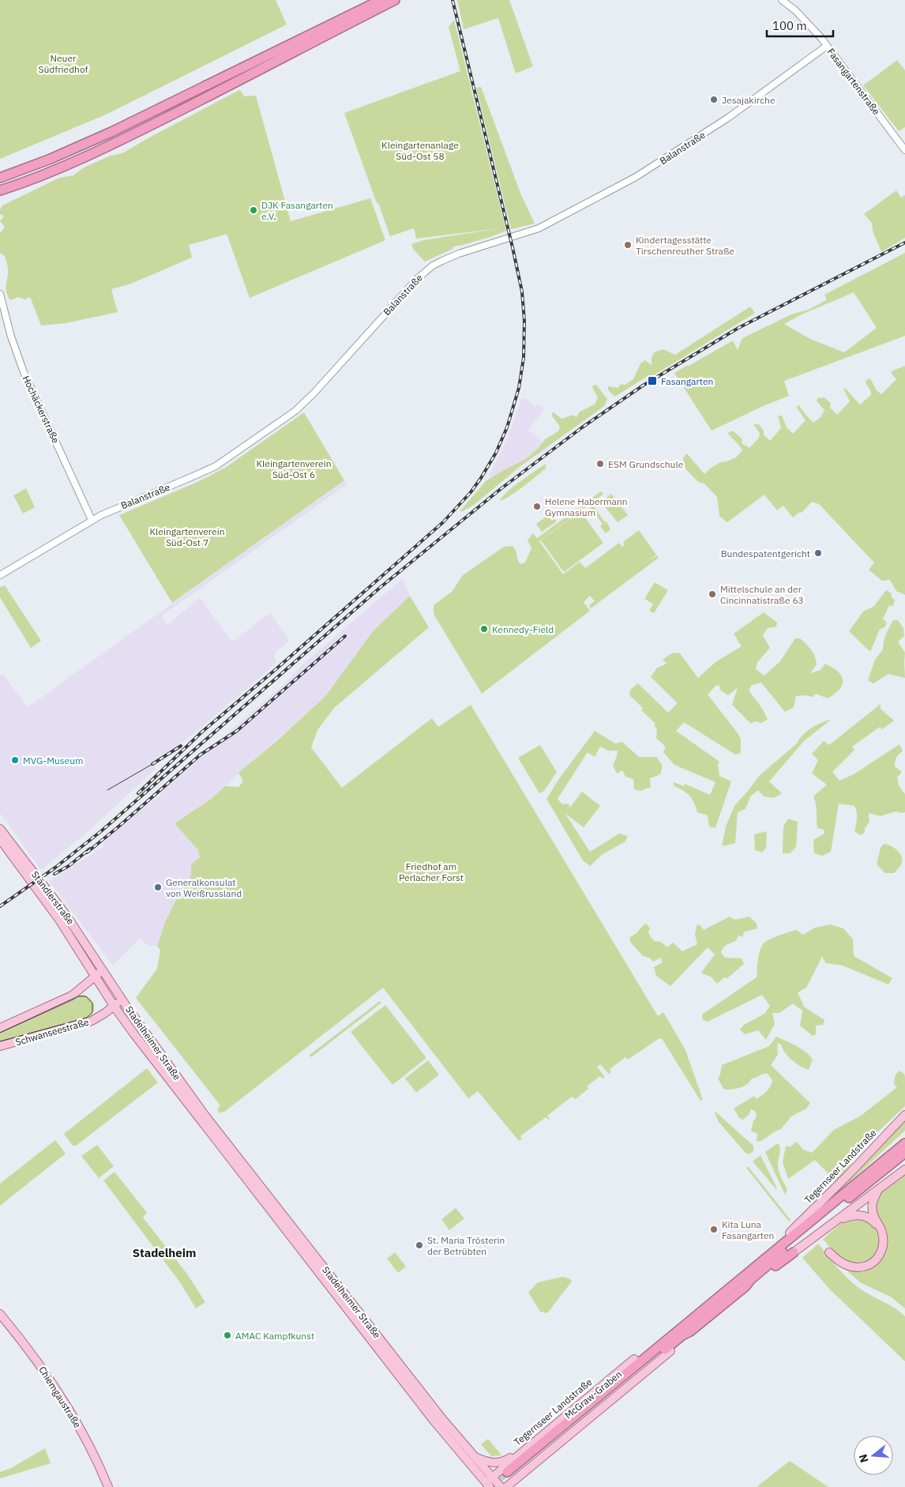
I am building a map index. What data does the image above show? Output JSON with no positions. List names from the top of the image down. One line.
{"streets":{"highway":["McGraw-Graben"],"main road":["Ständlerstraße","Schwanseestraße","Stadelheimer Straße","Tegernseer Landstraße","Chiemgaustraße"],"street":["Fasangartenstraße","Balanstraße","Hochäckerstraße"]},"crossings":[["Fasangartenstraße","Balanstraße"],["Balanstraße","Hochäckerstraße"],["Ständlerstraße","Schwanseestraße"],["Ständlerstraße","Stadelheimer Straße"],["Schwanseestraße","Stadelheimer Straße"],["Stadelheimer Straße","Tegernseer Landstraße"]],"districts":["Stadelheim"],"parks":["Neuer Südfriedhof","Kleingartenanlage Süd-Ost 58","Kleingartenverein Süd-Ost 6","Kleingartenverein Süd-Ost 7","Friedhof am Perlacher Forst"],"places":{"other":["Jesajakirche","DJK Fasangarten e.V.","Kindertagesstätte Tirschenreuther Straße","ESM Grundschule","Helene Habermann Gymnasium","Bundespatentgericht","Mittelschule an der Cincinnatistraße 63","Kennedy-Field","MVG-Museum","Generalkonsulat von Weißrussland","Kita Luna Fasangarten","St. Maria Trösterin der Betrübten","AMAC Kampfkunst"],"transit":["Fasangarten"]},"scale_bar":"100 m","north":"left"}
